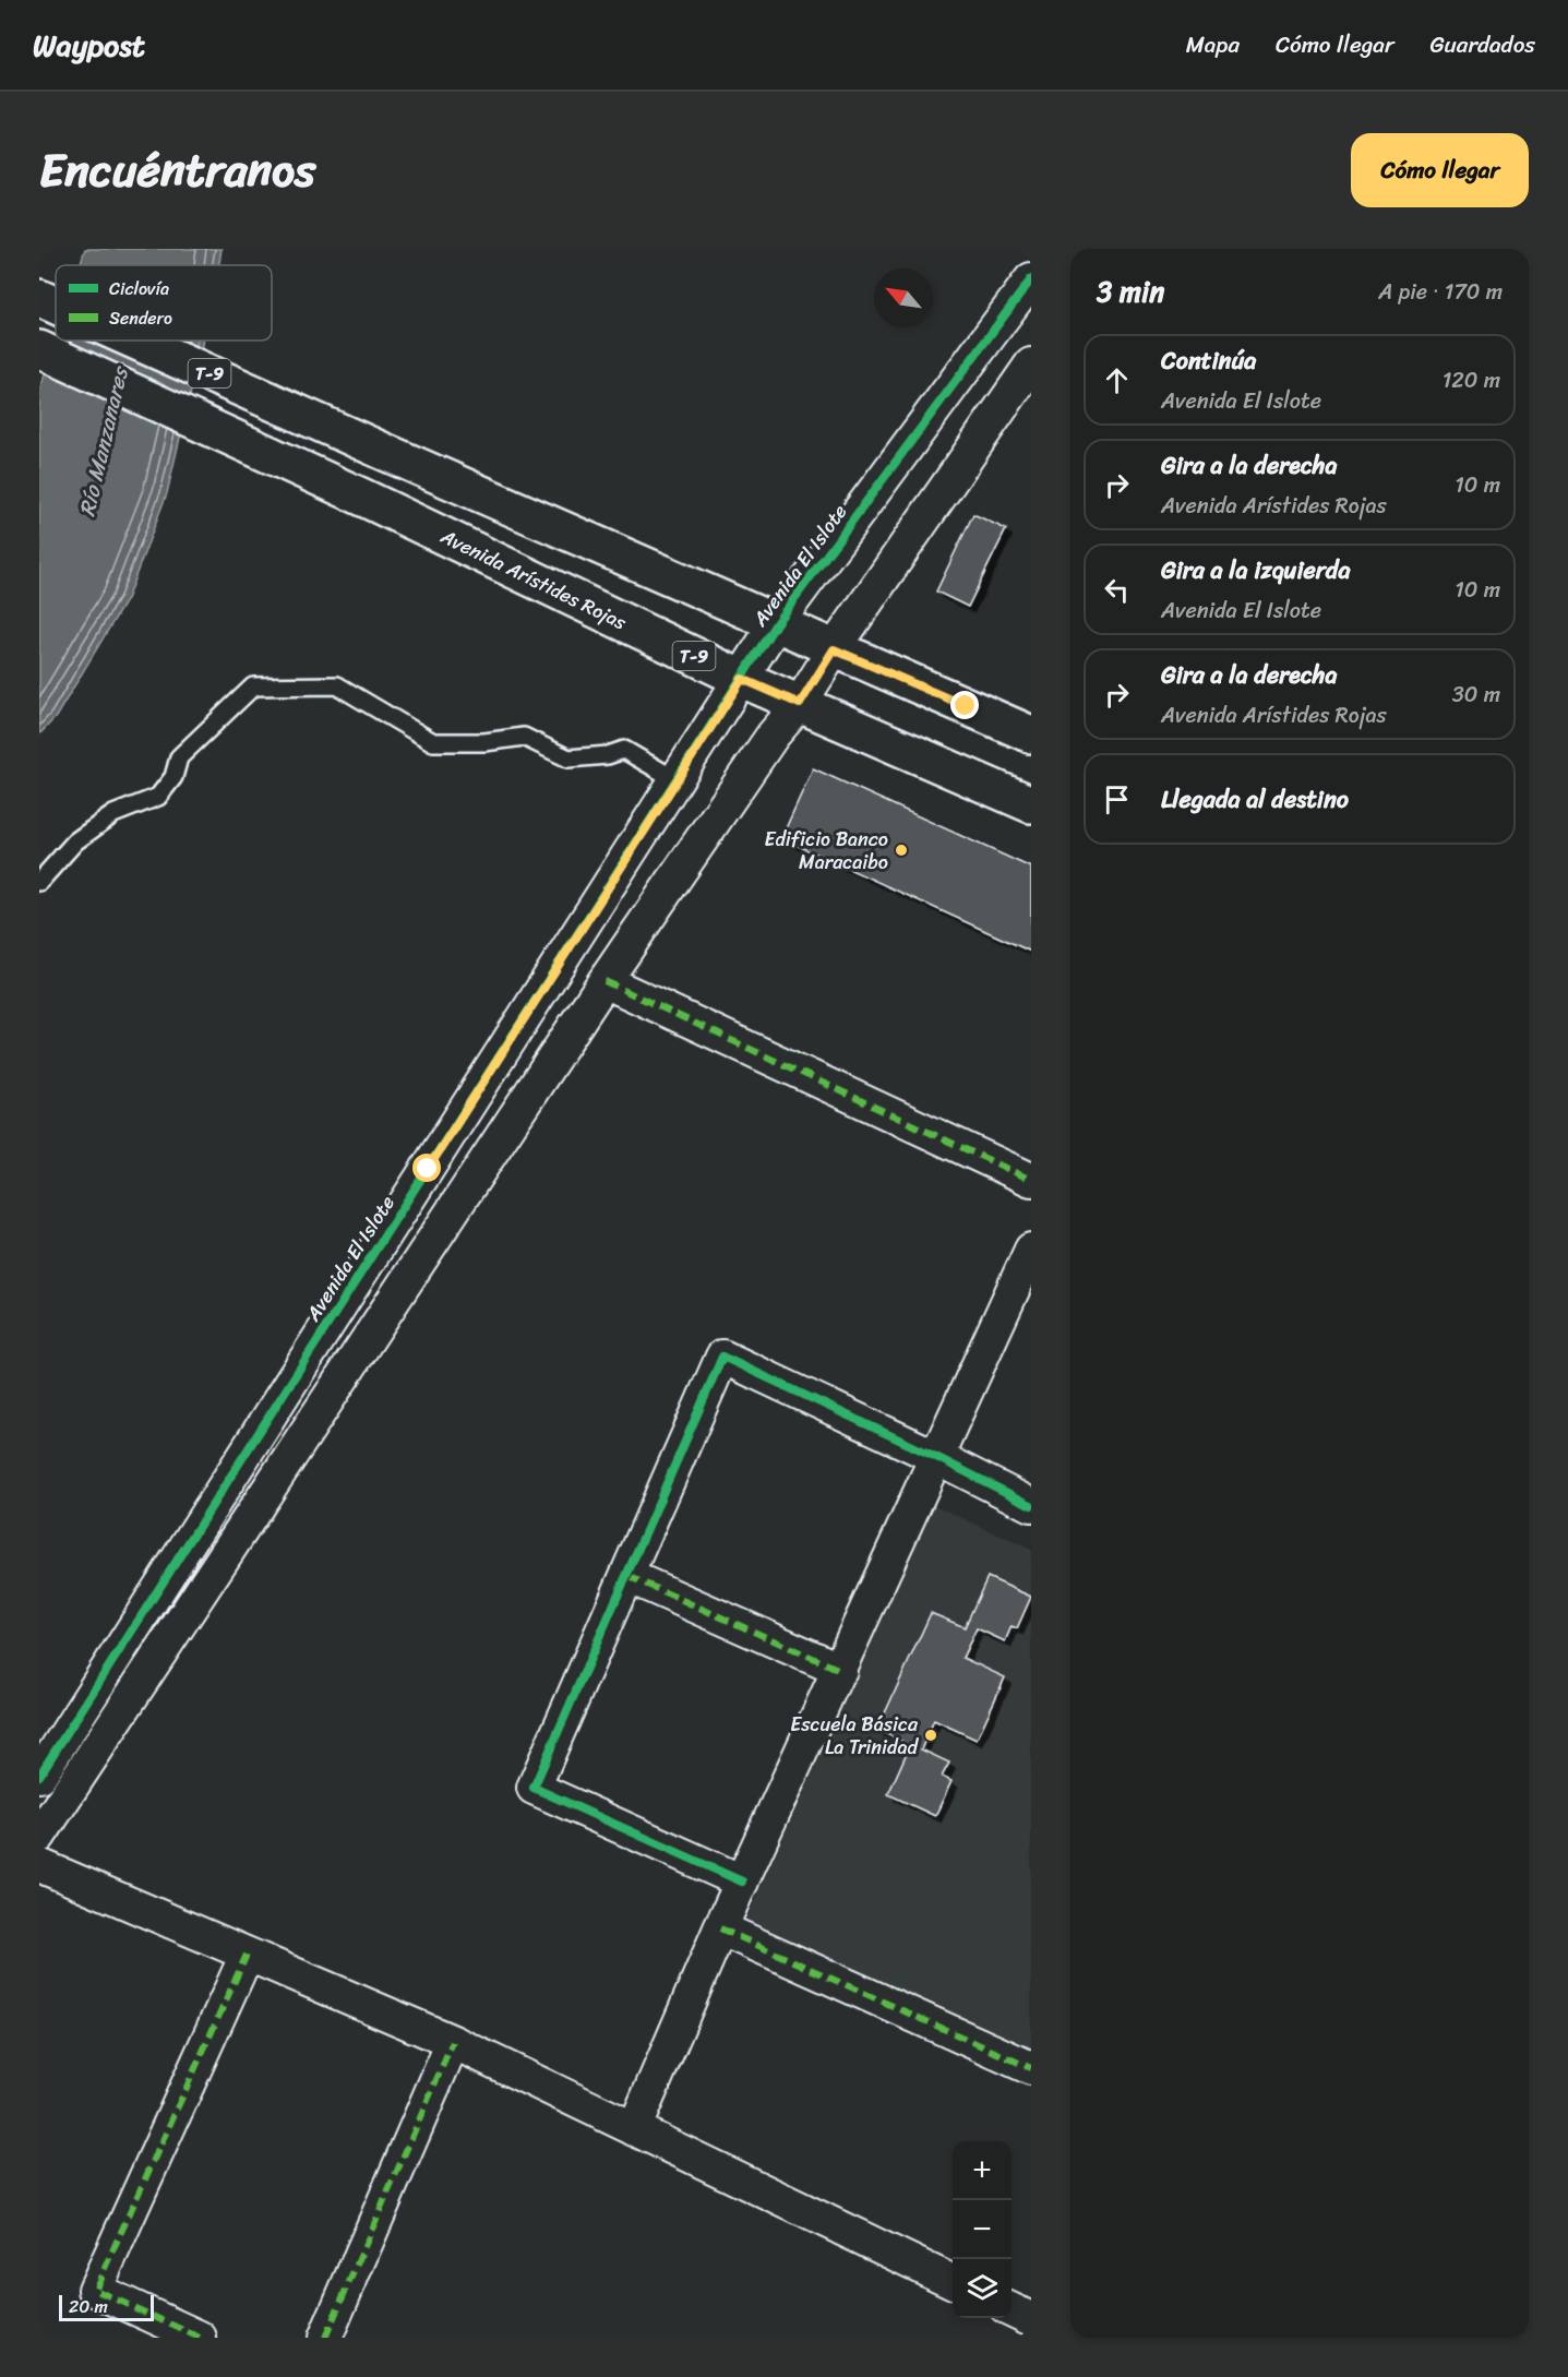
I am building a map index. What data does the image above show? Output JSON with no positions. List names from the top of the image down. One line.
{"streets":{"main road":["T-9","Avenida Arístides Rojas"],"street":["Avenida El Islote"]},"crossings":[["T-9","Avenida El Islote"],["Avenida El Islote","Avenida Arístides Rojas"]],"water":["Río Manzanares"],"places":["Edificio Banco Maracaibo","Escuela Básica La Trinidad"],"legend":["Ciclovía","Sendero"],"scale_bar":"20 m","north":"top left","page":{"header":"Waypost","nav":["Mapa","Cómo llegar","Guardados"],"title":"Encuéntranos","buttons":"Cómo llegar","heading":["3 min","A pie · 170 m"],"list":[["Continúa","Avenida El Islote","120 m"],["Gira a la derecha","Avenida Arístides Rojas","10 m"],["Gira a la izquierda","Avenida El Islote","10 m"],["Gira a la derecha","Avenida Arístides Rojas","30 m"],"Llegada al destino"],"map_buttons":["+","−"],"scale":"20 m"}}
